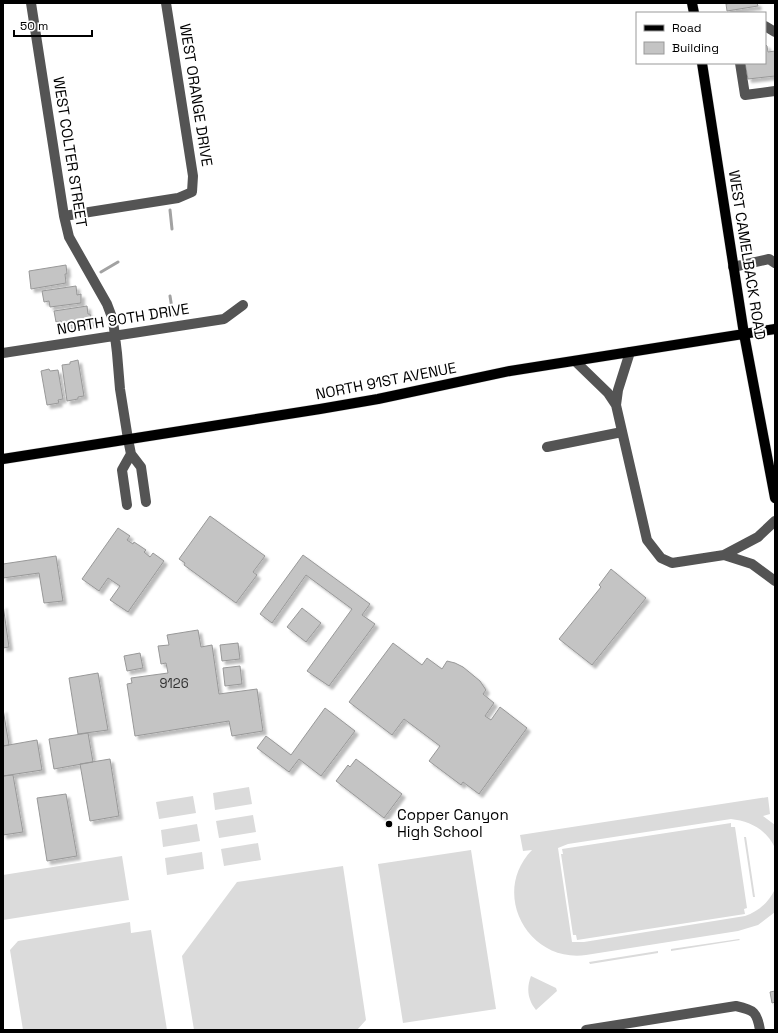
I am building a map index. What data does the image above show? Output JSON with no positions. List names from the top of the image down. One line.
{"streets":{"main road":["WEST CAMELBACK ROAD","NORTH 91ST AVENUE"],"street":["WEST ORANGE DRIVE","WEST COLTER STREET","NORTH 90TH DRIVE"]},"crossings":[["WEST ORANGE DRIVE","WEST COLTER STREET"],["WEST COLTER STREET","NORTH 90TH DRIVE"],["WEST COLTER STREET","NORTH 91ST AVENUE"],["WEST CAMELBACK ROAD","NORTH 91ST AVENUE"]],"places":["Copper Canyon High School"],"house_numbers":["9126"],"legend":["Road","Building"],"scale_bar":"50 m"}
